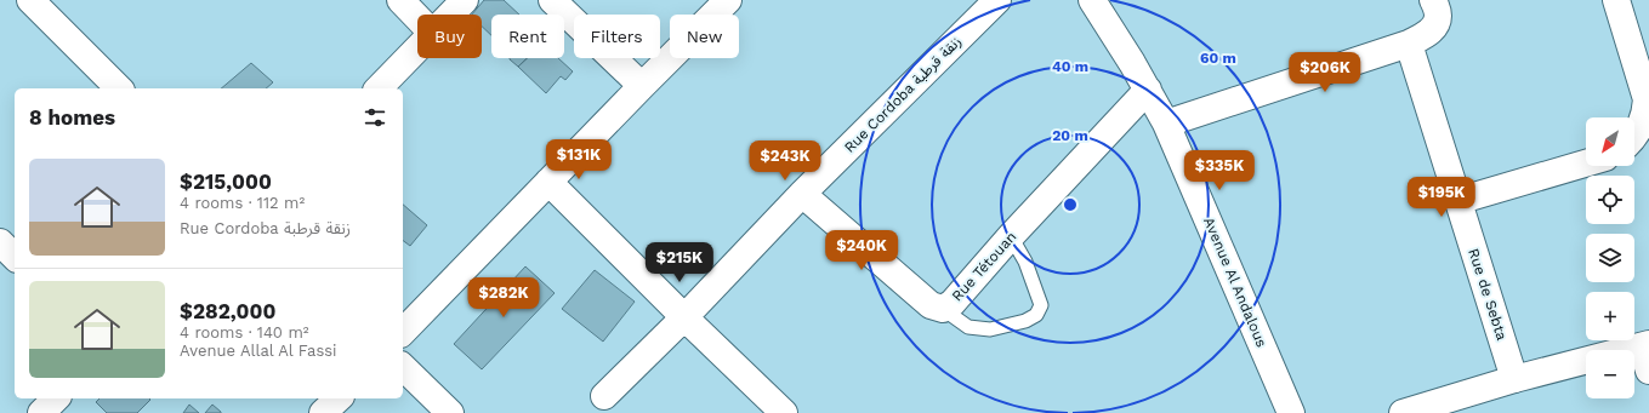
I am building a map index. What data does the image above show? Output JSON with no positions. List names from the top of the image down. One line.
{"streets":{"street":["Rue Cordoba زنقة قرطبة","Rue Tétouan","Avenue Al Andalous","Rue de Sebta"]},"crossings":[["Rue Cordoba زنقة قرطبة","Rue Tétouan"],["Rue Tétouan","Avenue Al Andalous"]],"north":"bottom left","page":{"chip":["Buy","Rent","Filters","New"],"price":["$206K","$131K","$243K","$335K","$195K","$240K","$215K","$282K"],"heading":"8 homes","map_buttons":["+","−"],"list":[{"name":"$215,000","note":"4 rooms · 112 m² · Rue Cordoba زنقة قرطبة"},{"name":"$282,000","note":"4 rooms · 140 m² · Avenue Allal Al Fassi"}]},"rings":["60 m","40 m","20 m"]}
